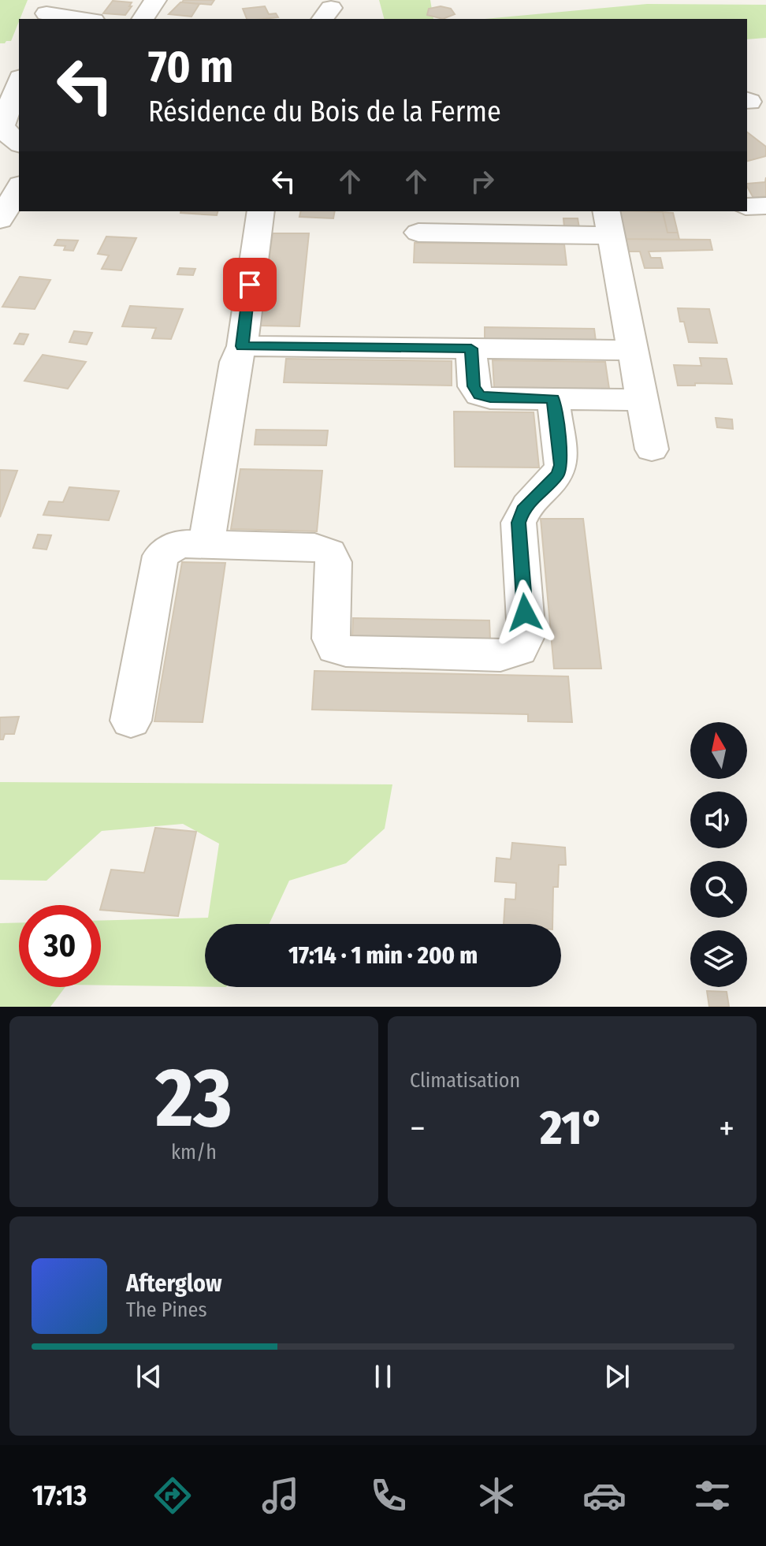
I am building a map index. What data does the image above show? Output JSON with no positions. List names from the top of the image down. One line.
{"north":"top","page":{"turn":["70 m","Résidence du Bois de la Ferme"],"limit":"30","trip":"17:14 · 1 min · 200 m","tile":[["23","km/h"],"Climatisation"],"heat":["−","21°","+"],"song":["Afterglow","The Pines"],"tabs":"17:13"}}
